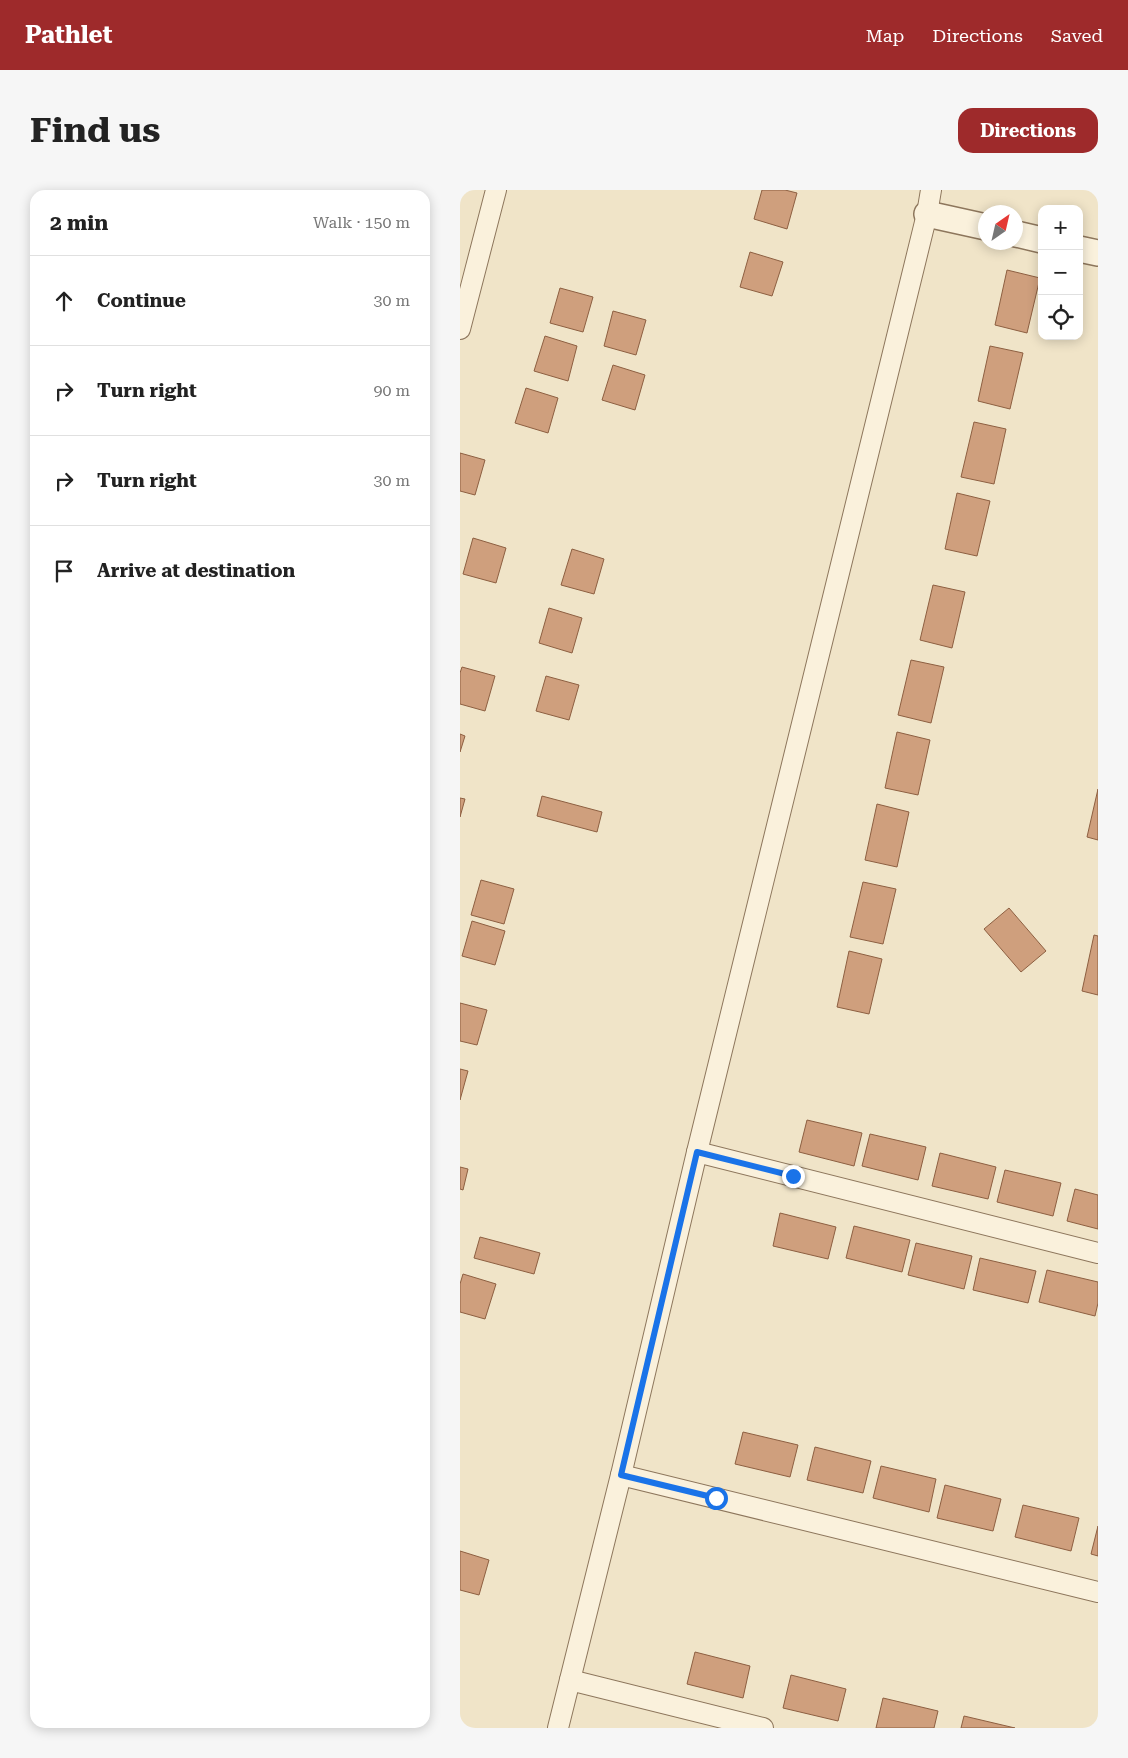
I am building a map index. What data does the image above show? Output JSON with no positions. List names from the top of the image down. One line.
{"north":"top right","page":{"header":"Pathlet","nav":["Map","Directions","Saved"],"buttons":"Directions","title":"Find us","heading":["2 min","Walk · 150 m"],"map_buttons":["+","−"],"list":[["Continue","30 m"],["Turn right","90 m"],["Turn right","30 m"],"Arrive at destination"]}}
